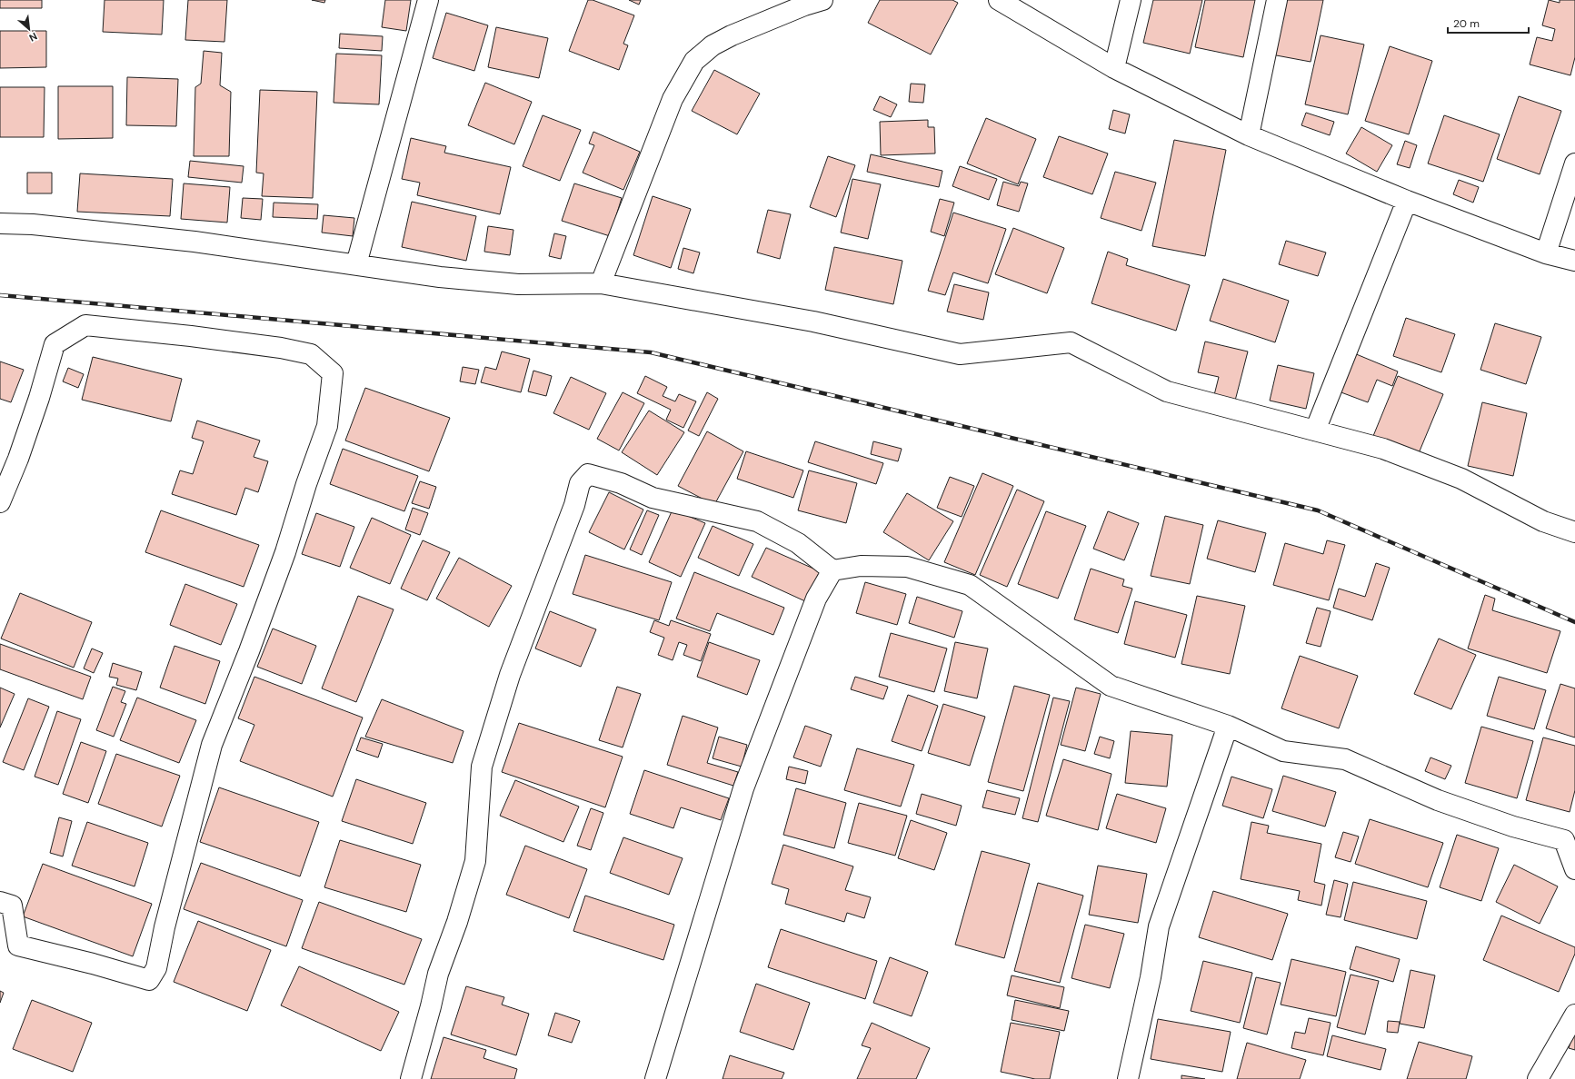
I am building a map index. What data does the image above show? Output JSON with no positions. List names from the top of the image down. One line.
{"scale_bar":"20 m","north":"bottom right"}
